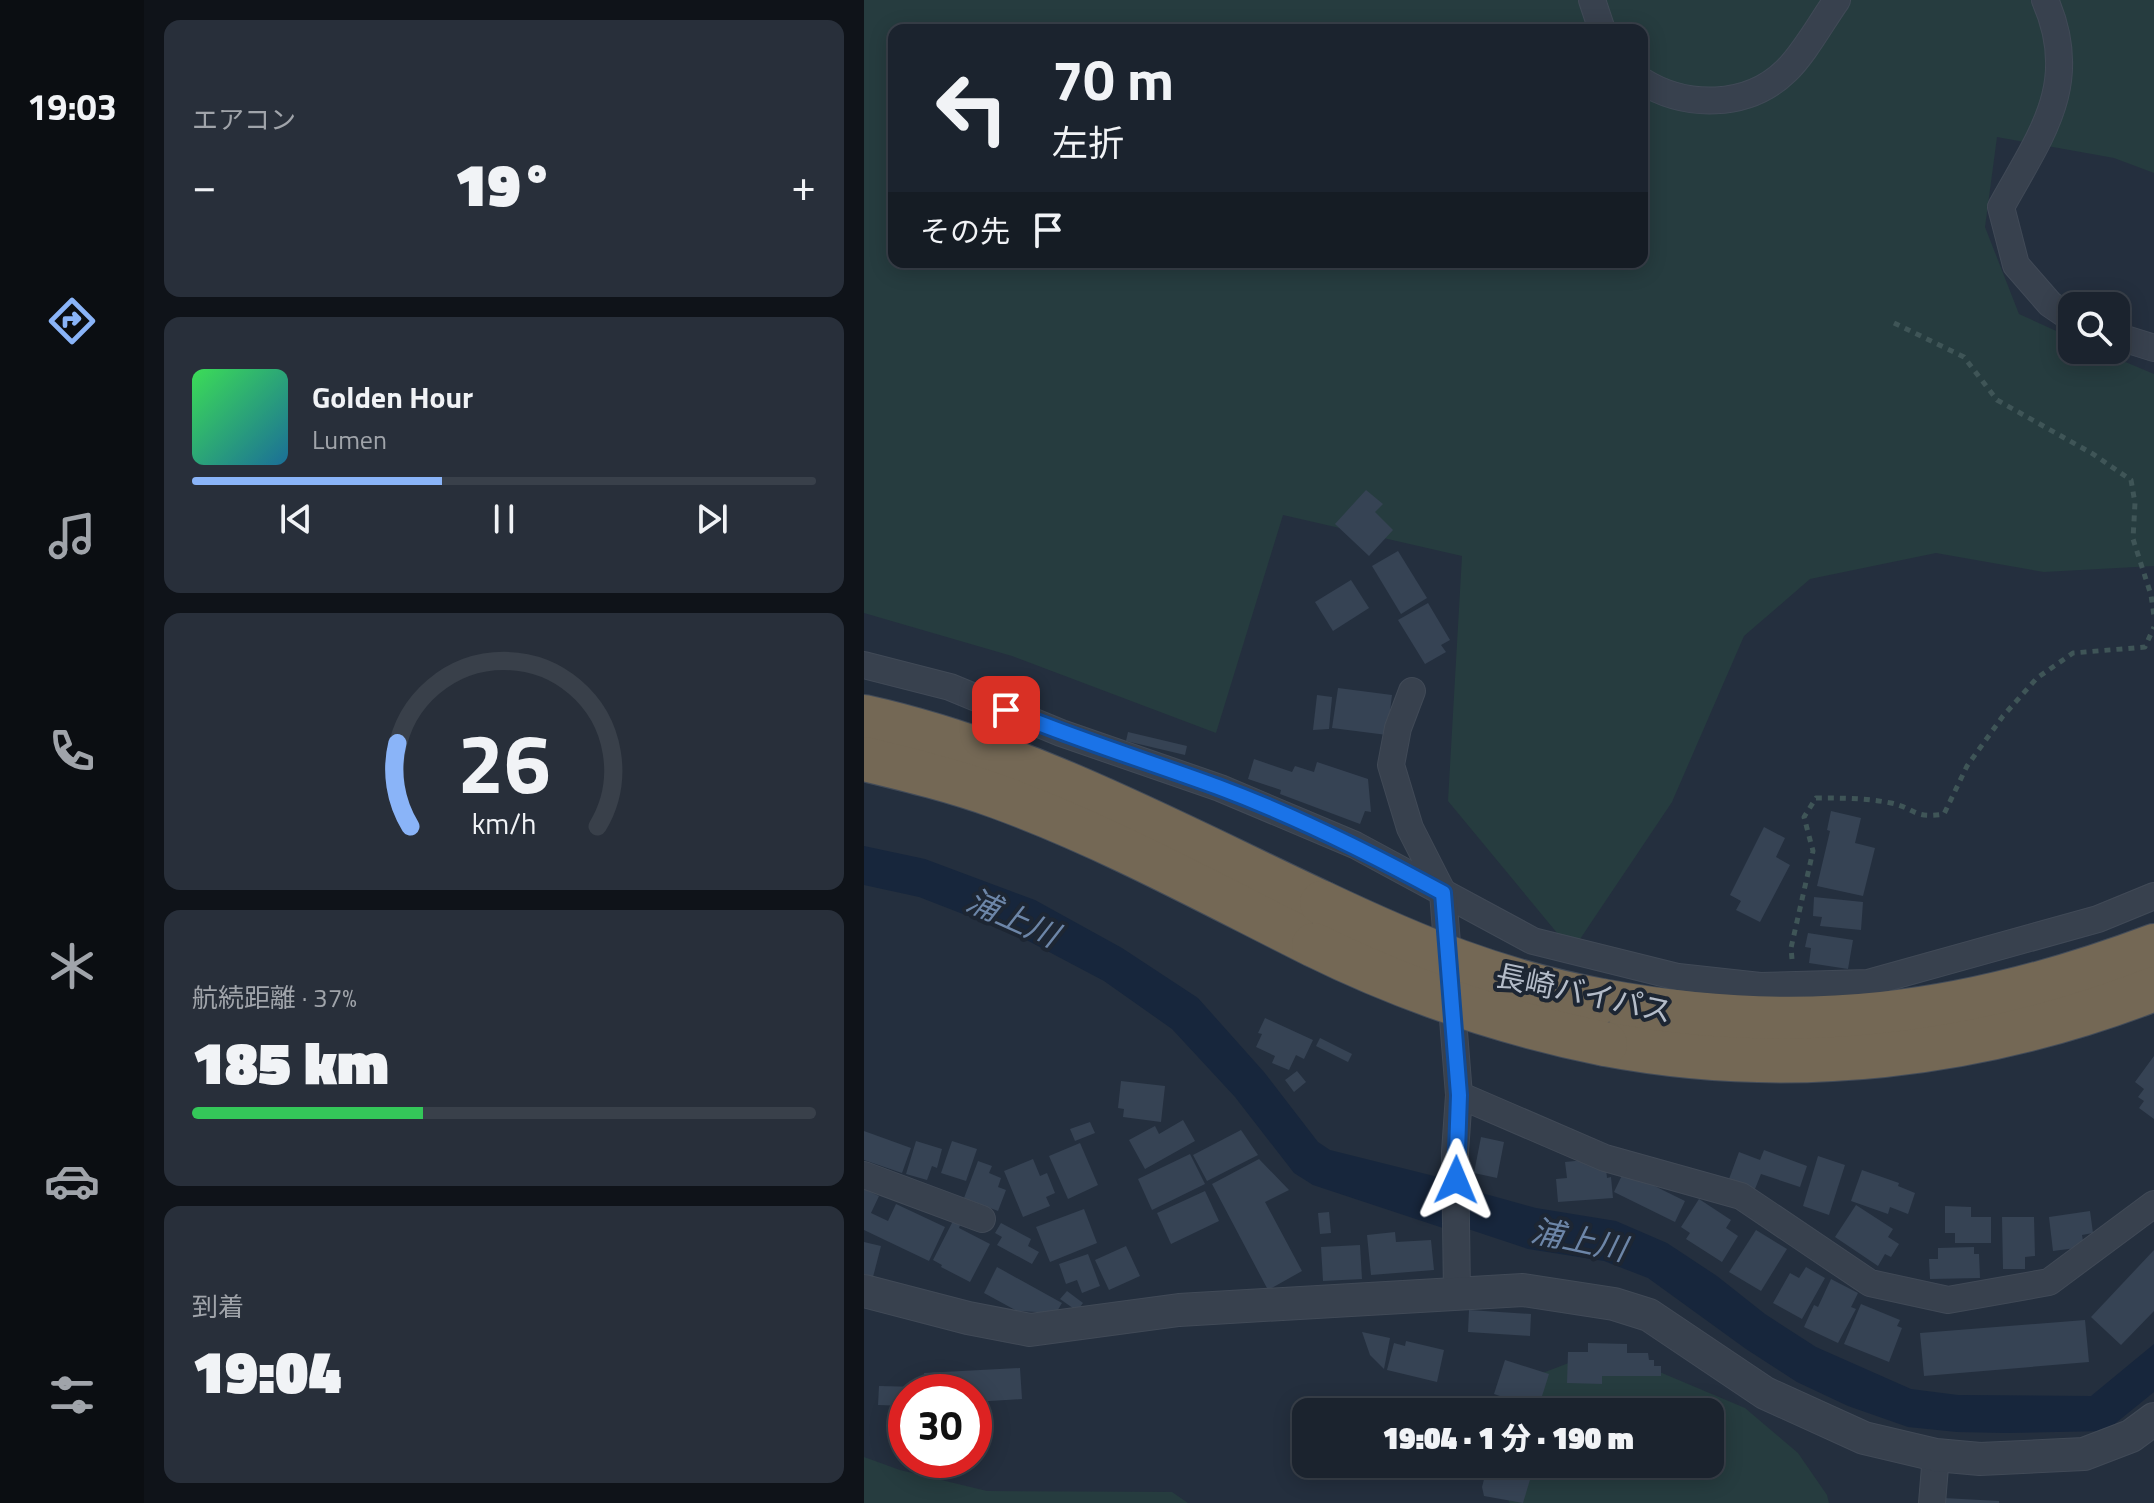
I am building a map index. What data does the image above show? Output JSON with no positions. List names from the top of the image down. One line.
{"streets":{"highway":["長崎バイパス"]},"water":["浦上川"],"page":{"tabs":"19:03","tile":["エアコン",["航続距離 · 37%","185 km"],["到着","19:04"]],"turn":["70 m","左折"],"heat":["−","19°","+"],"then":"その先","song":["Golden Hour","Lumen"],"limit":"30","trip":"19:04 · 1 分 · 190 m","gauge":["26","km/h"]}}
